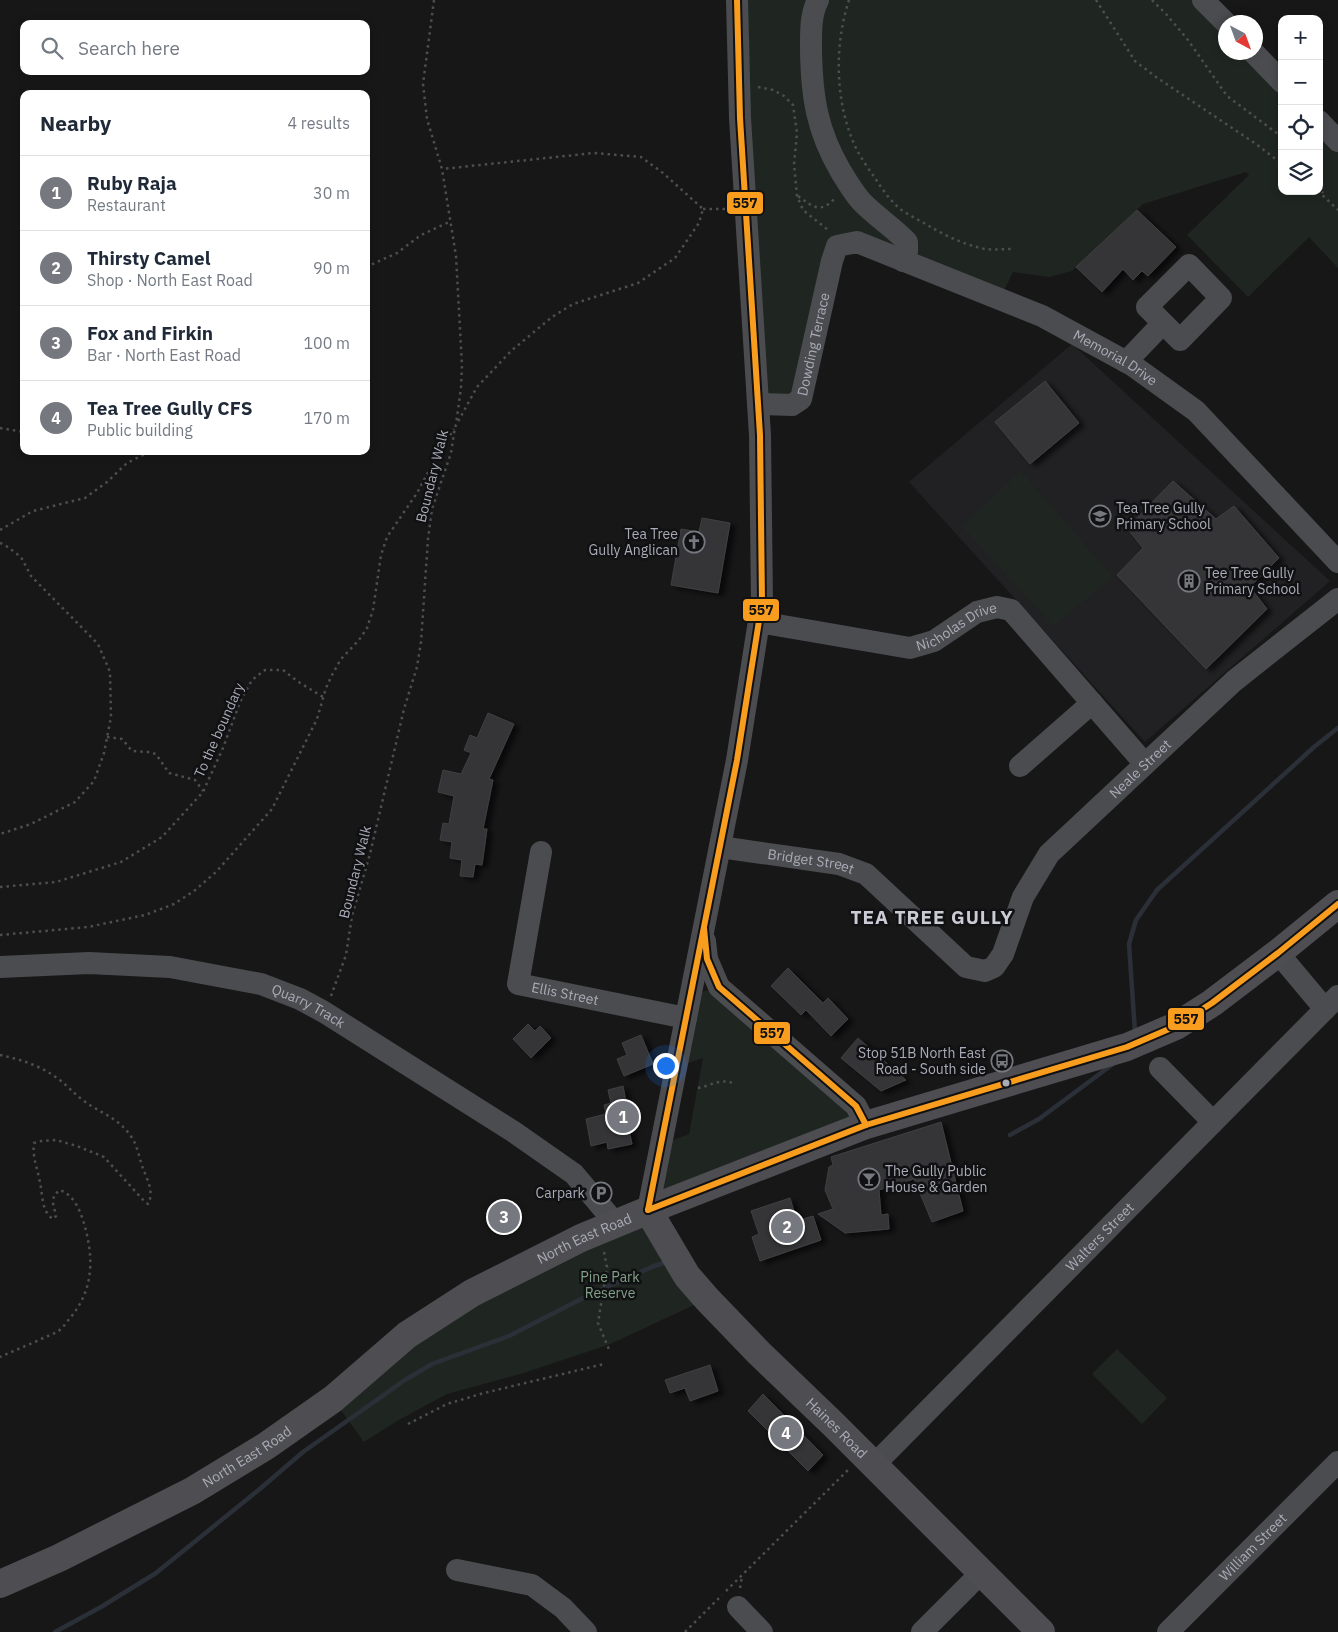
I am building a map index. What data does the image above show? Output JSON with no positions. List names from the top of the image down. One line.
{"streets":{"main road":["North East Road","Haines Road"],"street":["Dowding Terrace","Memorial Drive","Nicholas Drive","Neale Street","Bridget Street","Ellis Street","Quarry Track","Walters Street","William Street"],"path":["Boundary Walk","To the boundary"]},"crossings":[["Dowding Terrace","Memorial Drive"],["Boundary Walk","Quarry Track"],["Nicholas Drive","Neale Street"],["Neale Street","Bridget Street"],["Quarry Track","North East Road"],["Walters Street","North East Road"],["Walters Street","Haines Road"],["North East Road","Haines Road"]],"districts":["TEA TREE GULLY"],"parks":["Pine Park Reserve"],"places":{"school or university":["Tea Tree Gully Primary School"],"church":["Tea Tree Gully Anglican"],"building":["Tee Tree Gully Primary School"],"bus stop":["Stop 51B North East Road - South side"],"bar":["The Gully Public House & Garden"],"parking":["Carpark"]},"lines":["transit line 557"],"north":"bottom right","page":{"map_buttons":["+","−"],"search":"Search here","heading":["Nearby","4 results"],"list":[{"mark":"1","name":"Ruby Raja","note":"Restaurant","value":"30 m"},{"mark":"2","name":"Thirsty Camel","note":"Shop · North East Road","value":"90 m"},{"mark":"3","name":"Fox and Firkin","note":"Bar · North East Road","value":"100 m"},{"mark":"4","name":"Tea Tree Gully CFS","note":"Public building","value":"170 m"}],"pins":["1","3","2","4"]}}
